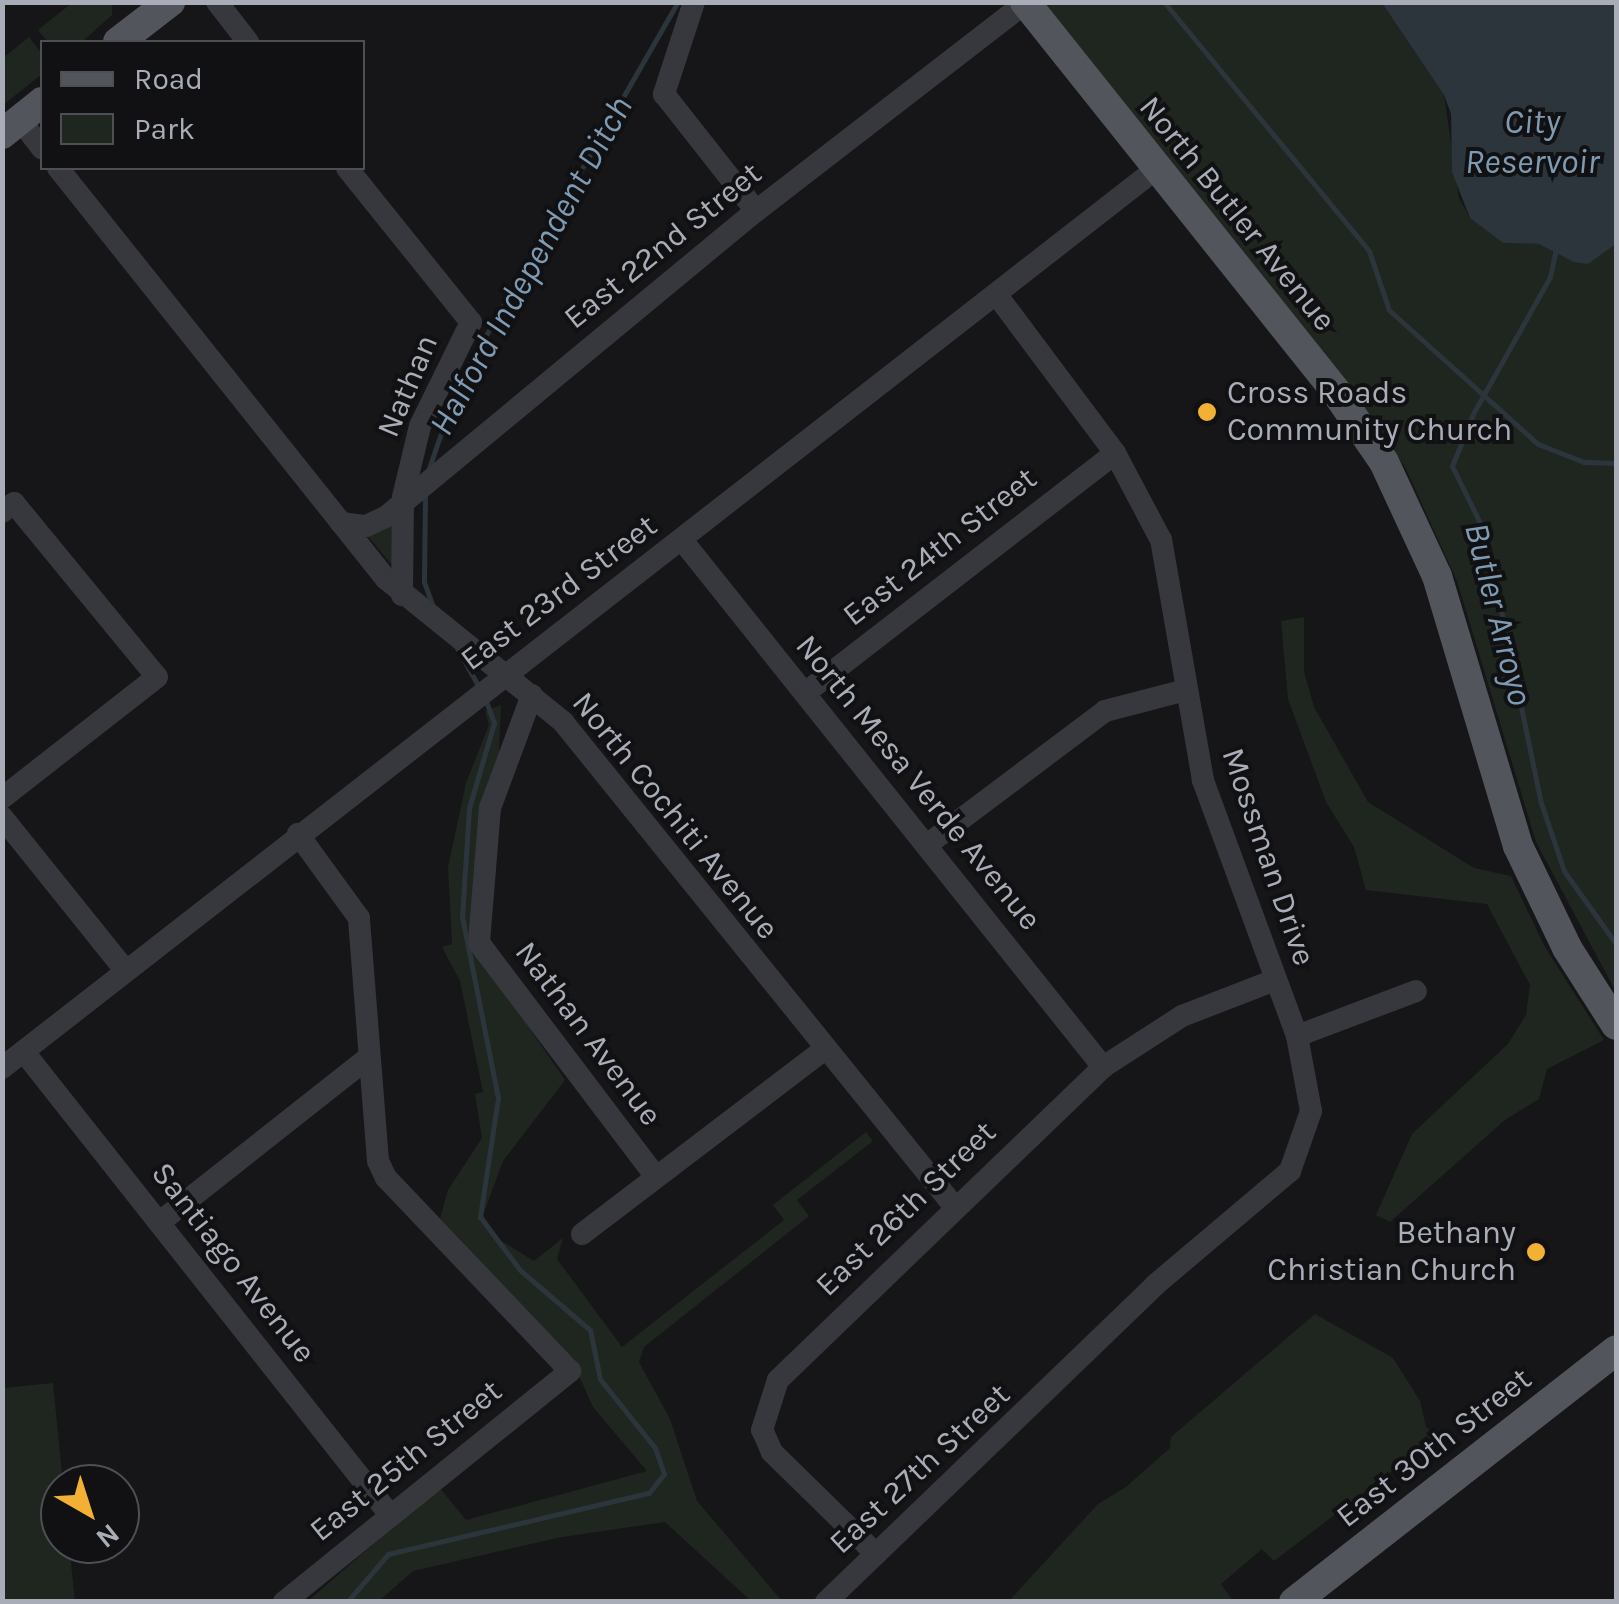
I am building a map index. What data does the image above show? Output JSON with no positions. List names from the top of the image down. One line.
{"streets":{"main road":["North Butler Avenue","East 30th Street"],"street":["East 22nd Street","Nathan","East 24th Street","East 23rd Street","North Mesa Verde Avenue","North Cochiti Avenue","Mossman Drive","Nathan Avenue","East 26th Street","Santiago Avenue","East 25th Street","East 27th Street"]},"crossings":[["North Butler Avenue","East 22nd Street"],["North Butler Avenue","East 23rd Street"],["East 22nd Street","Nathan"],["East 22nd Street","North Cochiti Avenue"],["Nathan","North Cochiti Avenue"],["East 24th Street","North Mesa Verde Avenue"],["East 24th Street","Mossman Drive"],["East 23rd Street","North Mesa Verde Avenue"],["East 23rd Street","North Cochiti Avenue"],["East 23rd Street","Mossman Drive"],["East 23rd Street","Santiago Avenue"],["North Mesa Verde Avenue","East 26th Street"],["North Cochiti Avenue","Nathan Avenue"],["North Cochiti Avenue","East 26th Street"],["Mossman Drive","East 26th Street"],["Mossman Drive","East 27th Street"],["East 26th Street","East 27th Street"],["Santiago Avenue","East 25th Street"]],"water":["City Reservoir","Halford Independent Ditch","Butler Arroyo"],"places":["Cross Roads Community Church","Bethany Christian Church"],"legend":["Road","Park"],"north":"bottom right"}
